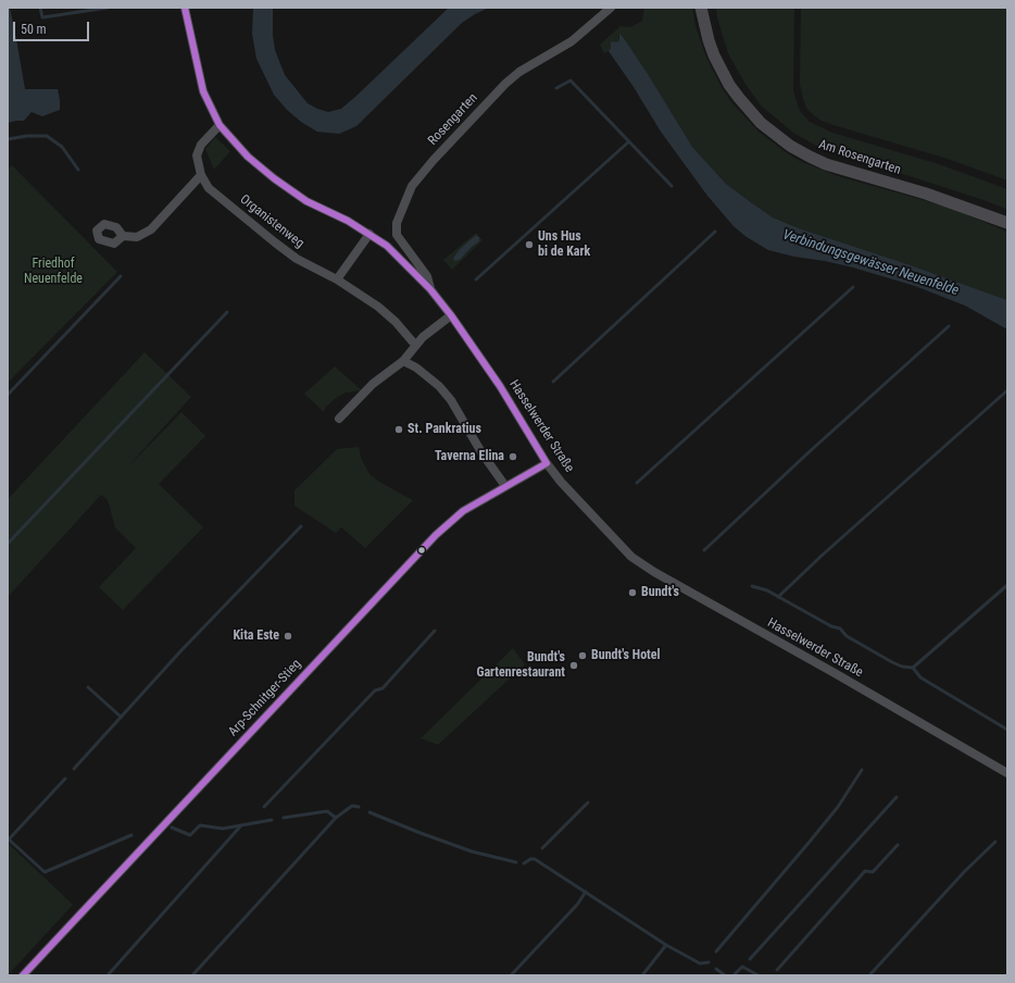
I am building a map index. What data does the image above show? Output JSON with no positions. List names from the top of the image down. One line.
{"streets":{"main road":["Am Rosengarten"],"street":["Rosengarten","Organistenweg","Hasselwerder Straße","Arp-Schnitger-Stieg"]},"crossings":[["Rosengarten","Hasselwerder Straße"],["Organistenweg","Hasselwerder Straße"],["Hasselwerder Straße","Arp-Schnitger-Stieg"]],"water":["Verbindungsgewässer Neuenfelde"],"parks":["Friedhof Neuenfelde"],"places":["Uns Hus bi de Kark","St. Pankratius","Taverna Elina","Bundt's","Kita Este","Bundt's Hotel","Bundt's Gartenrestaurant"],"scale_bar":"50 m"}
